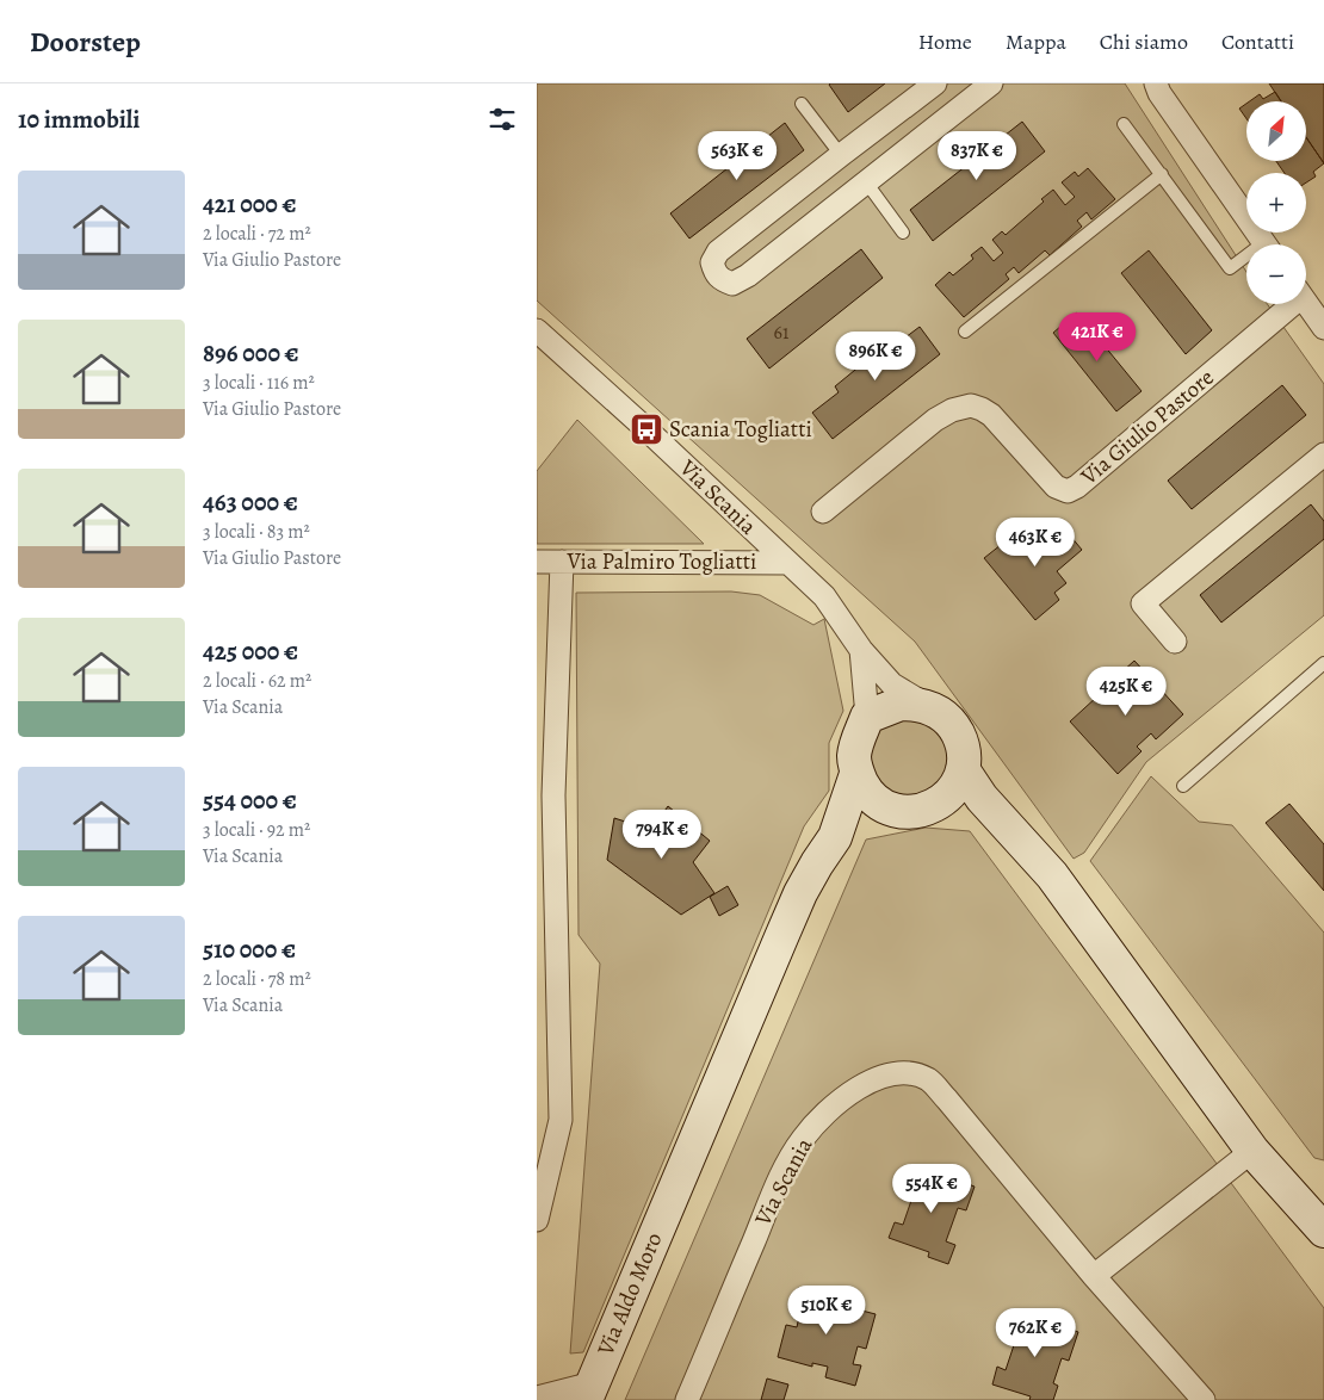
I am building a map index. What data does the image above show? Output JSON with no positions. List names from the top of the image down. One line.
{"streets":{"main road":["Via Scania","Via Aldo Moro"],"street":["Via Giulio Pastore","Via Palmiro Togliatti"]},"crossings":[["Via Scania","Via Palmiro Togliatti"],["Via Scania","Via Aldo Moro"]],"places":{"bus stop":["Scania Togliatti"]},"house_numbers":["61"],"north":"top right","page":{"header":"Doorstep","nav":["Home","Mappa","Chi siamo","Contatti"],"heading":"10 immobili","map_buttons":["+","−"],"price":["563K €","837K €","421K €","896K €","463K €","425K €","794K €","554K €","510K €","762K €"],"list":[{"name":"421 000 €","note":"2 locali · 72 m² · Via Giulio Pastore"},{"name":"896 000 €","note":"3 locali · 116 m² · Via Giulio Pastore"},{"name":"463 000 €","note":"3 locali · 83 m² · Via Giulio Pastore"},{"name":"425 000 €","note":"2 locali · 62 m² · Via Scania"},{"name":"554 000 €","note":"3 locali · 92 m² · Via Scania"},{"name":"510 000 €","note":"2 locali · 78 m² · Via Scania"}]}}
